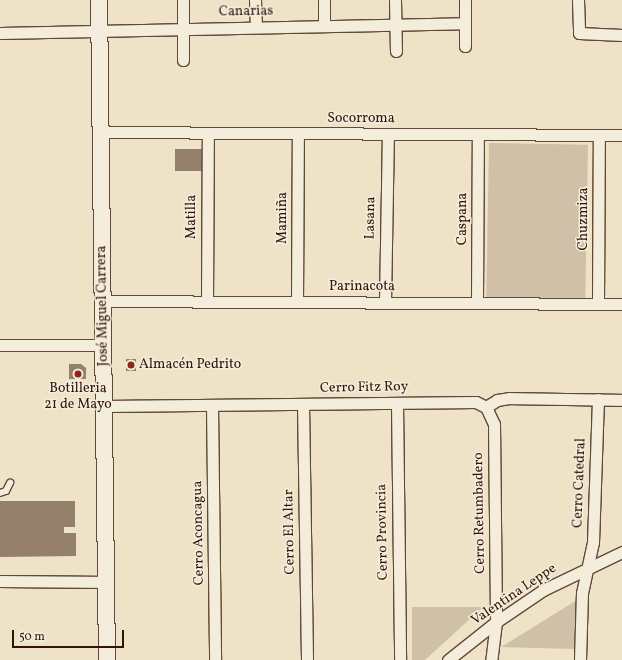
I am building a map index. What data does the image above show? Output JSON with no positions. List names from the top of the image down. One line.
{"streets":{"street":["Canarias","Socorroma","Matilla","Mamiña","Lasana","Caspana","Chuzmiza","Parinacota","José Miguel Carrera","Cerro Fitz Roy","Cerro Catedral","Cerro Retumbadero","Cerro El Altar","Cerro Provincia","Cerro Aconcagua","Valentina Leppe"]},"crossings":[["Canarias","José Miguel Carrera"],["Socorroma","Matilla"],["Socorroma","Mamiña"],["Socorroma","Lasana"],["Socorroma","Caspana"],["Socorroma","Chuzmiza"],["Socorroma","José Miguel Carrera"],["Matilla","Parinacota"],["Mamiña","Parinacota"],["Lasana","Parinacota"],["Caspana","Parinacota"],["Chuzmiza","Parinacota"],["Parinacota","José Miguel Carrera"],["José Miguel Carrera","Cerro Fitz Roy"],["Cerro Fitz Roy","Cerro Retumbadero"],["Cerro Fitz Roy","Cerro El Altar"],["Cerro Fitz Roy","Cerro Provincia"],["Cerro Fitz Roy","Cerro Aconcagua"],["Cerro Catedral","Valentina Leppe"],["Cerro Retumbadero","Valentina Leppe"]],"places":["Almacén Pedrito","Botilleria 21 de Mayo"],"scale_bar":"50 m"}
